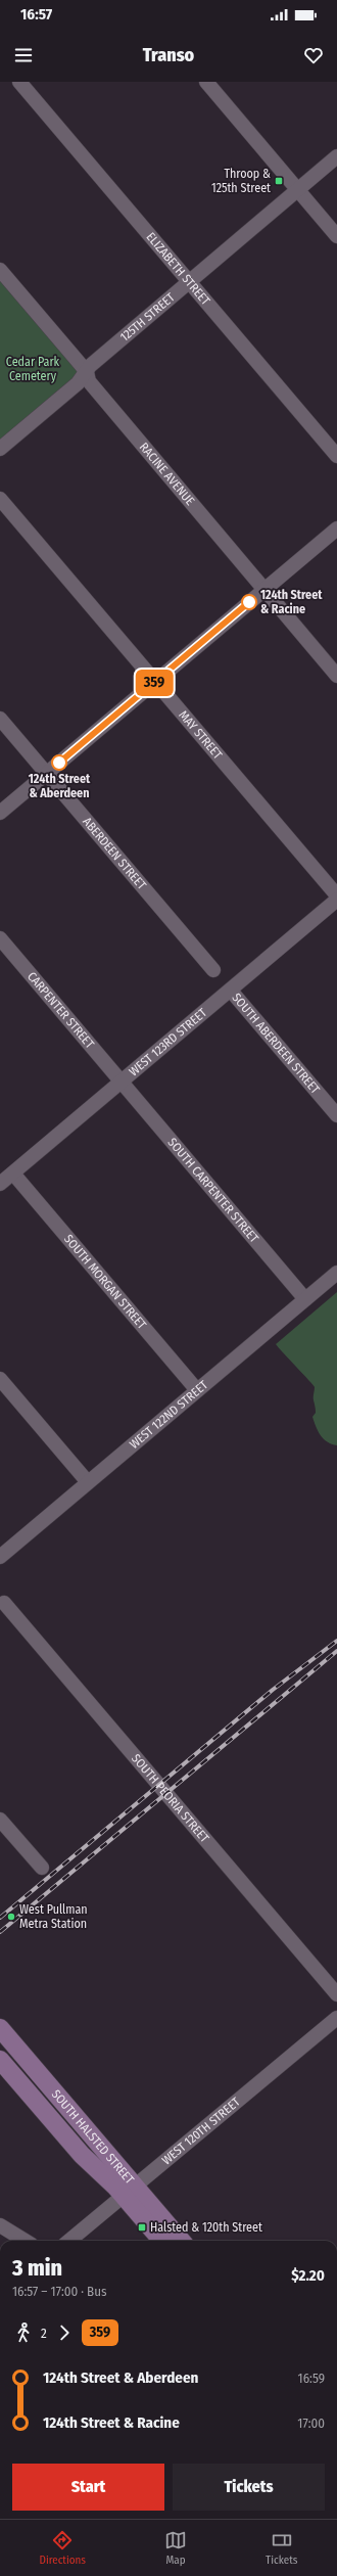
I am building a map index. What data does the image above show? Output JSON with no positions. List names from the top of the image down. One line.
{"streets":{"main road":["SOUTH HALSTED STREET"],"street":["ELIZABETH STREET","125TH STREET","RACINE AVENUE","MAY STREET","ABERDEEN STREET","CARPENTER STREET","WEST 123RD STREET","SOUTH ABERDEEN STREET","SOUTH CARPENTER STREET","SOUTH MORGAN STREET","WEST 122ND STREET","SOUTH PEORIA STREET","WEST 120TH STREET"]},"crossings":[["ELIZABETH STREET","125TH STREET"],["125TH STREET","RACINE AVENUE"],["CARPENTER STREET","WEST 123RD STREET"],["CARPENTER STREET","SOUTH CARPENTER STREET"],["WEST 123RD STREET","SOUTH ABERDEEN STREET"],["WEST 123RD STREET","SOUTH CARPENTER STREET"],["WEST 123RD STREET","SOUTH MORGAN STREET"],["SOUTH CARPENTER STREET","WEST 122ND STREET"],["SOUTH MORGAN STREET","WEST 122ND STREET"],["WEST 120TH STREET","SOUTH HALSTED STREET"]],"parks":["Cedar Park Cemetery"],"places":{"transit":["Throop & 125th Street","Halsted & 120th Street"],"other":["124th Street & Racine","124th Street & Aberdeen","West Pullman Metra Station"]},"lines":["bus line 359"],"page":{"status":"16:57","header":"Transo","on_map":"359","heading":["3 min","16:57 – 17:00 · Bus","$2.20"],"legs":["2","359"],"list":[{"name":"124th Street & Aberdeen","value":"16:59"},{"name":"124th Street & Racine","value":"17:00"}],"buttons":["Start","Tickets"],"tabs":["Directions","Map","Tickets"]}}
